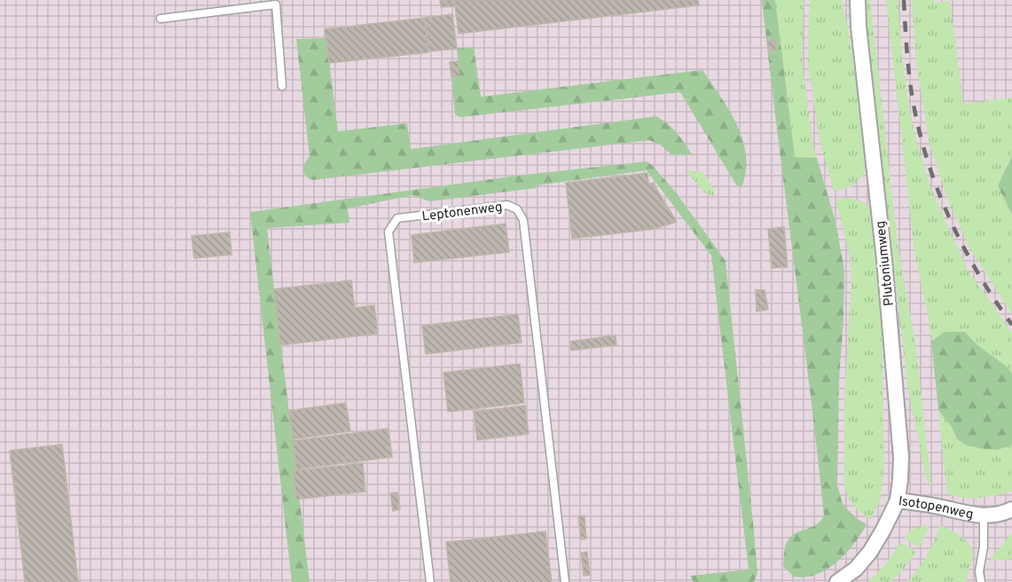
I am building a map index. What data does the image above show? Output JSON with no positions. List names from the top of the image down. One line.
{"streets":{"street":["Plutoniumweg","Isotopenweg"],"lane":["Leptonenweg"]},"crossings":[["Plutoniumweg","Isotopenweg"]]}
